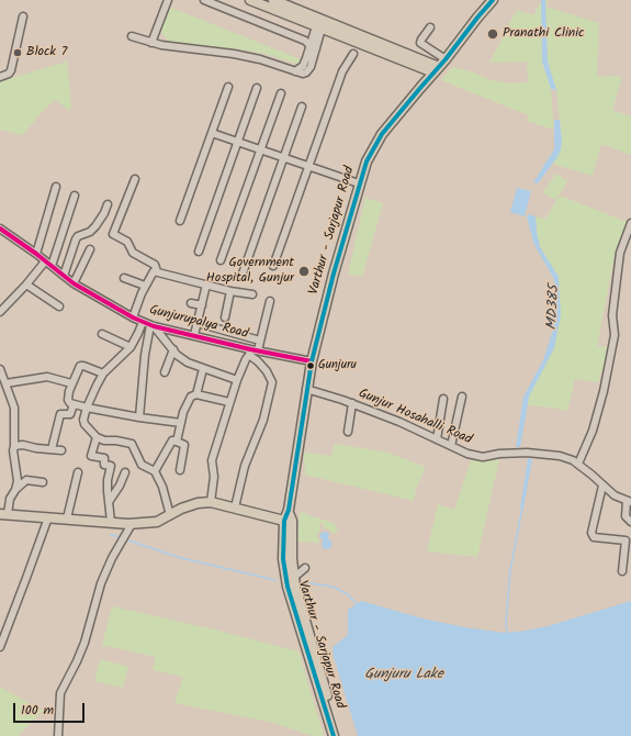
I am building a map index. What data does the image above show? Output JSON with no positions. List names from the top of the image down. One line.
{"streets":{"main road":["Varthur - Sarjapur Road"],"street":["Gunjurupalya Road","Gunjur Hosahalli Road"]},"crossings":[["Varthur - Sarjapur Road","Gunjurupalya Road"],["Varthur - Sarjapur Road","Gunjur Hosahalli Road"]],"water":["MD385","Gunjuru Lake"],"places":["Pranathi Clinic","Block 7","Government Hospital, Gunjur","Gunjuru"],"scale_bar":"100 m"}
